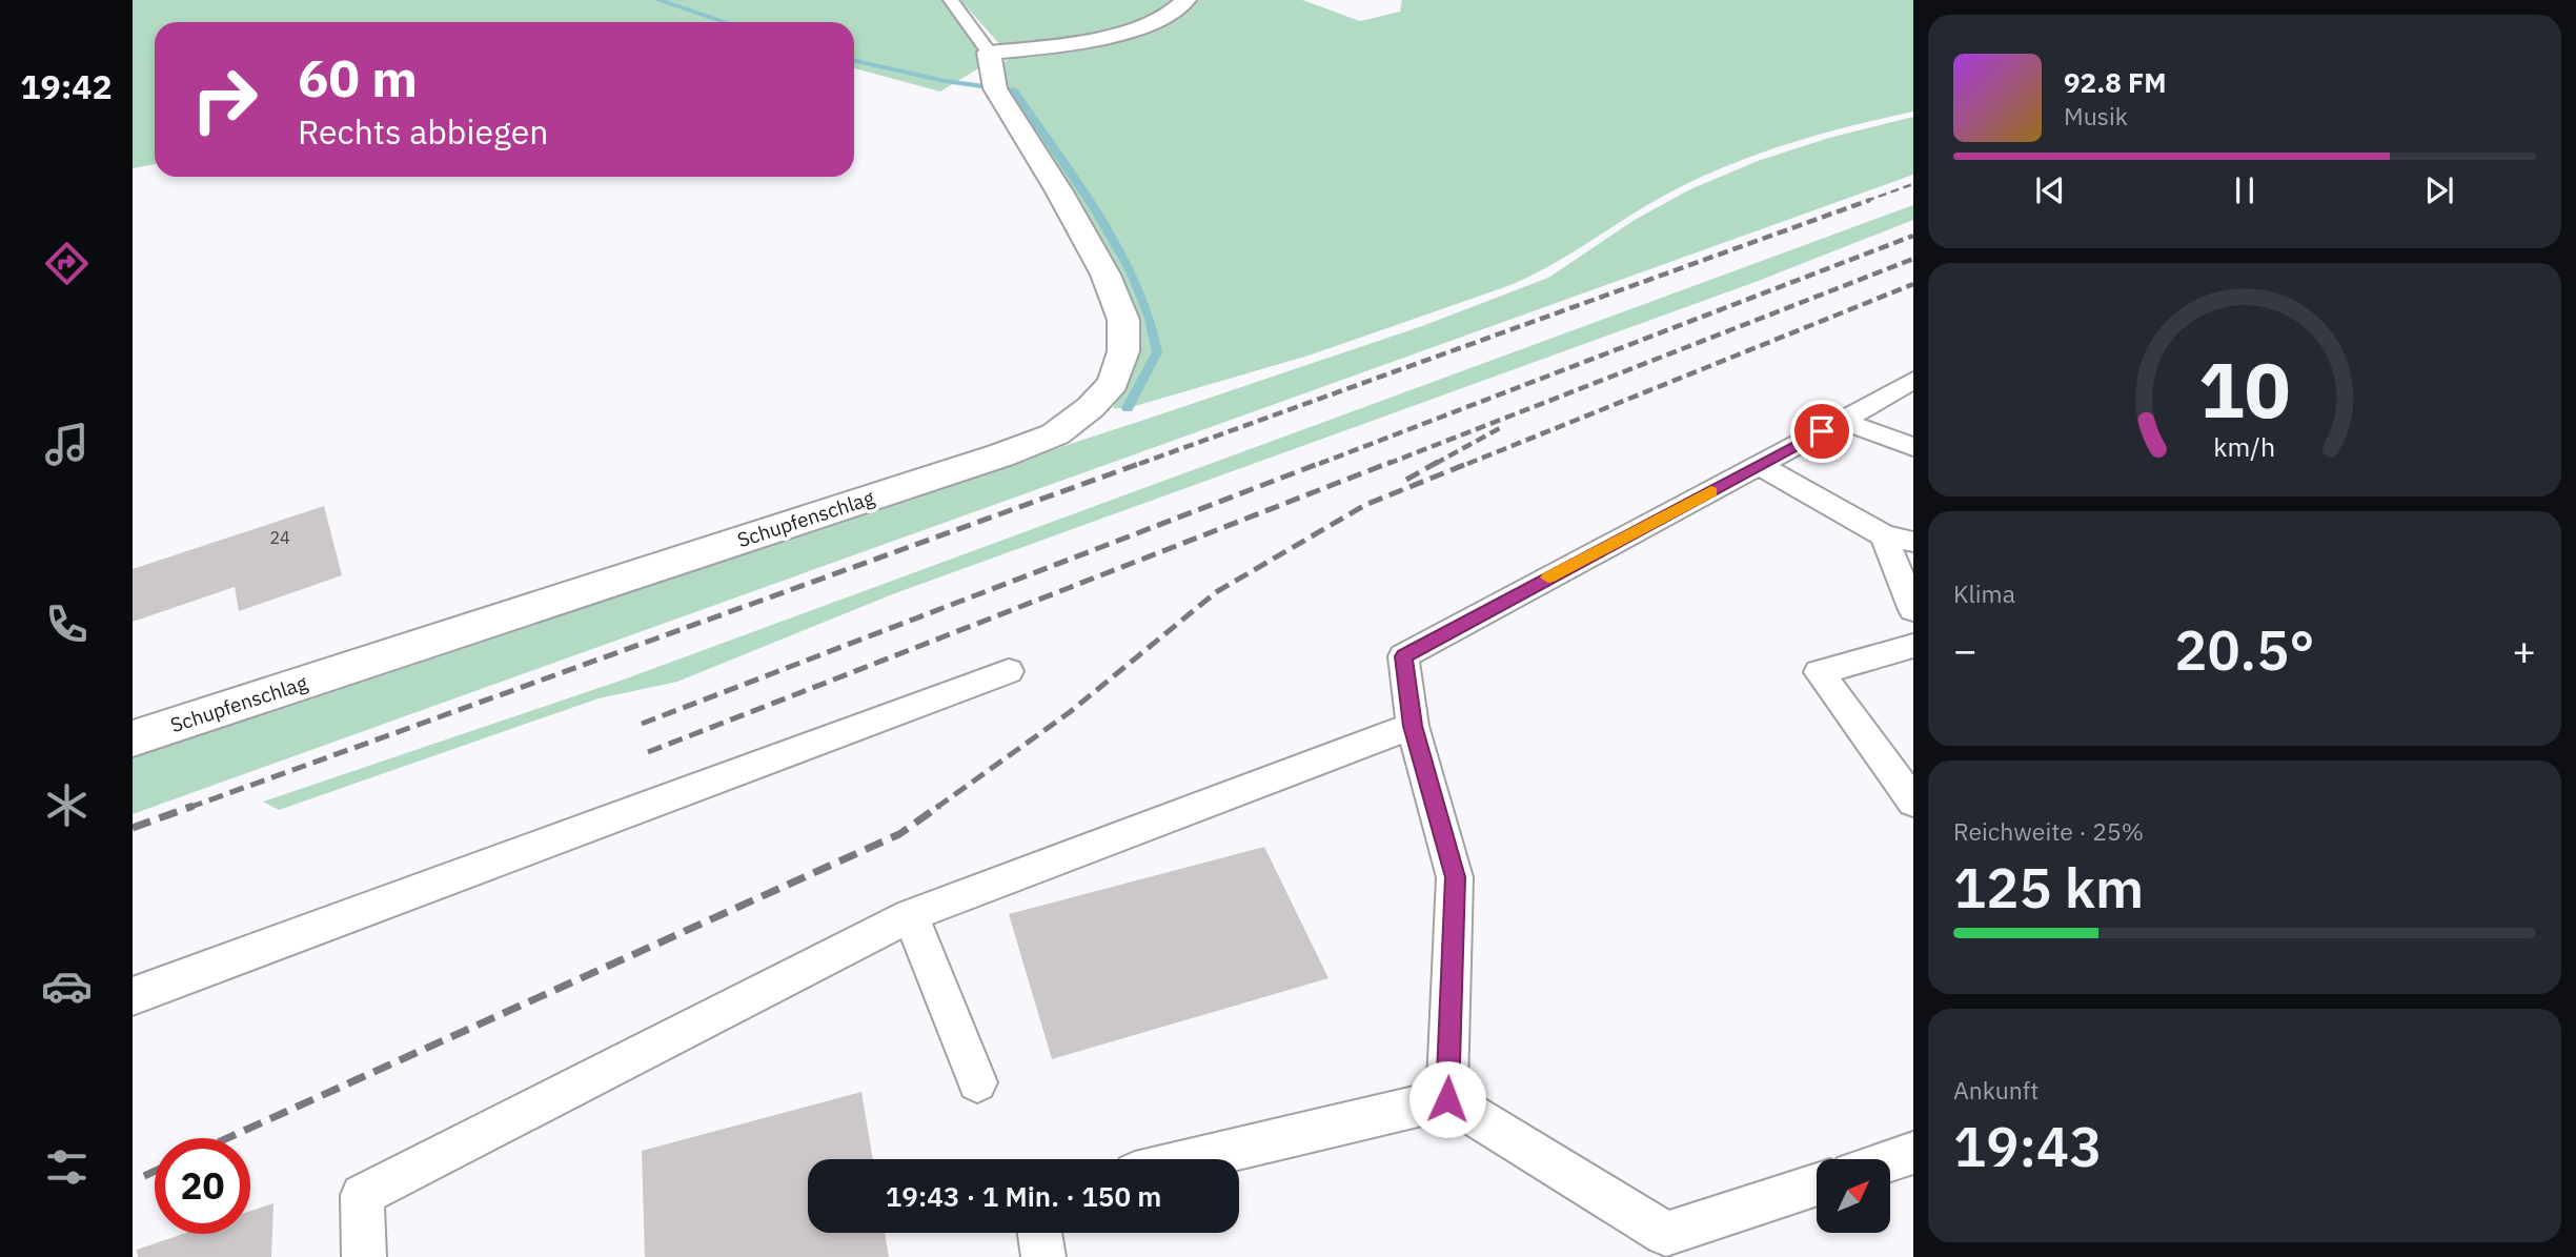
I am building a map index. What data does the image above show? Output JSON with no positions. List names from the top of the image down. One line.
{"streets":{"street":["Schupfenschlag"]},"house_numbers":["24"],"north":"top right","page":{"tabs":"19:42","turn":["60 m","Rechts abbiegen"],"song":["92.8 FM","Musik"],"tile":["Klima",["Reichweite · 25%","125 km"],["Ankunft","19:43"]],"heat":["−","20.5°","+"],"limit":"20","trip":"19:43 · 1 Min. · 150 m","gauge":["10","km/h"]}}
